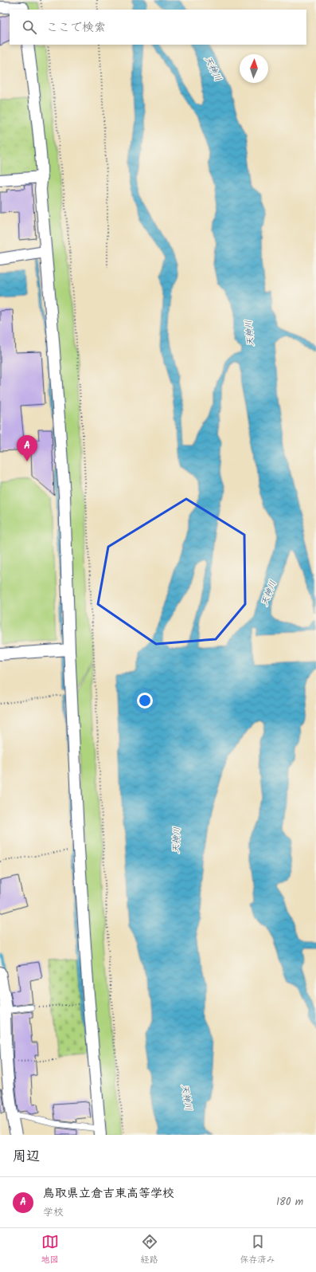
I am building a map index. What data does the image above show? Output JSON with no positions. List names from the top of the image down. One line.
{"water":["天神川"],"north":"top","page":{"search":"ここで検索","pins":"A","heading":"周辺","list":[{"mark":"A","name":"鳥取県立倉吉東高等学校","note":"学校","value":"180 m"}],"nav":["地図","経路","保存済み"]}}
